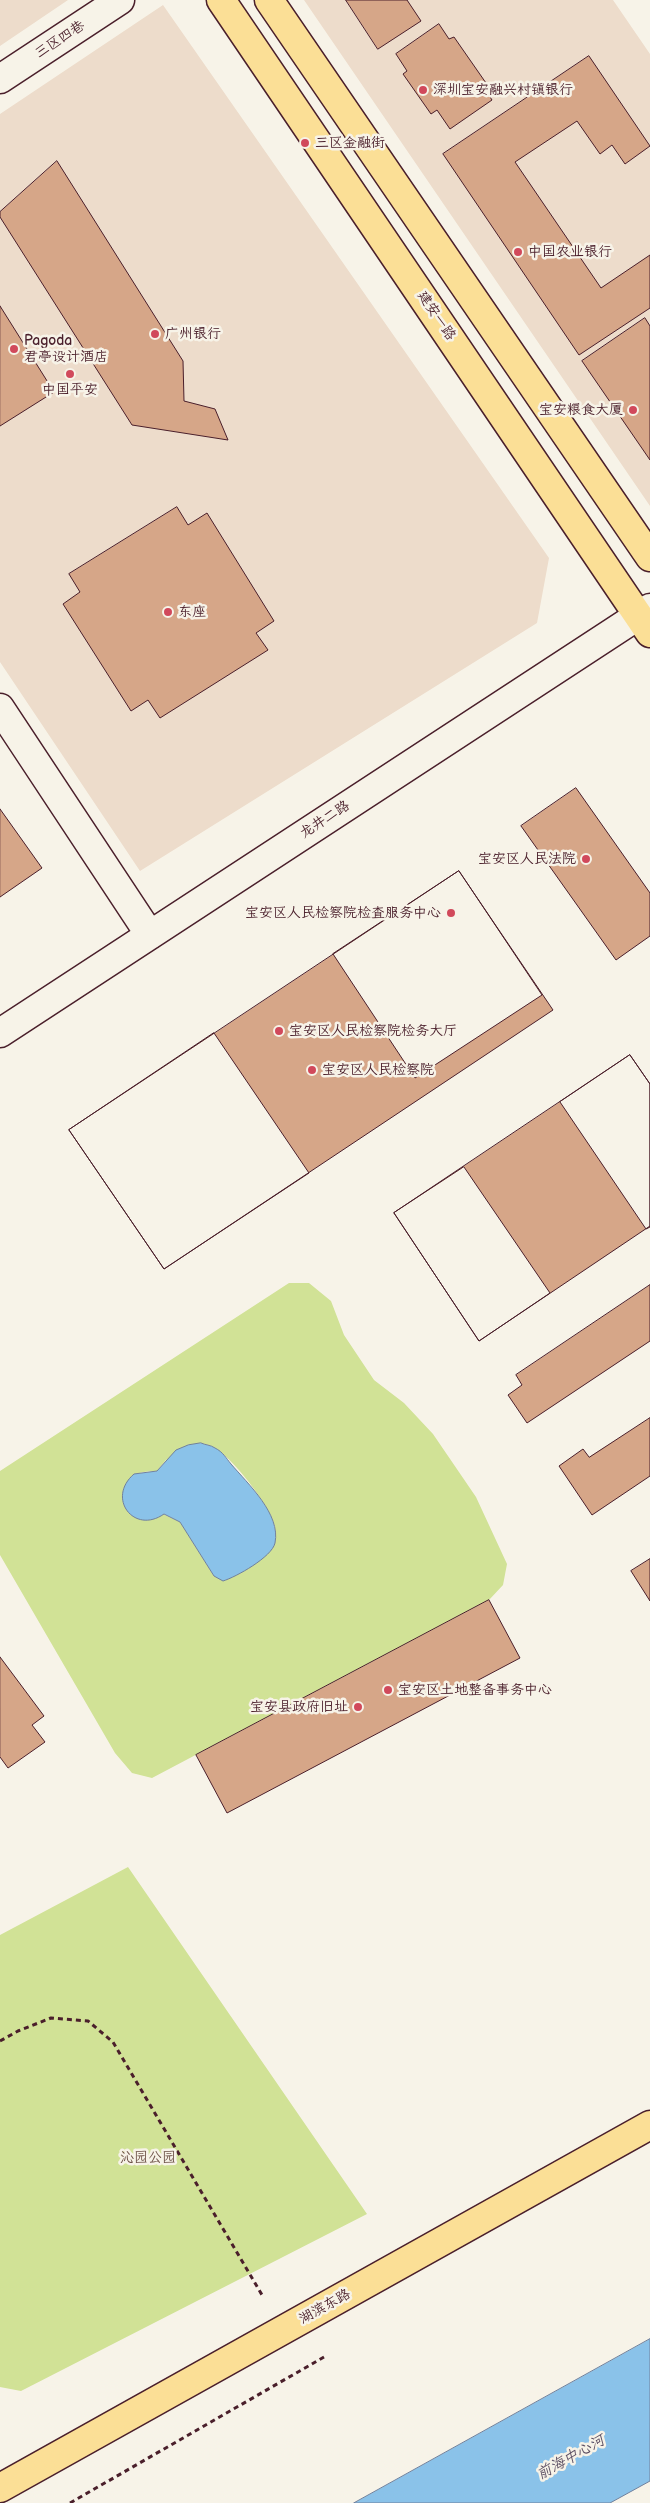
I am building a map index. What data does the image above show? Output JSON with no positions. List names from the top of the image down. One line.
{"streets":{"main road":["建安一路","湖滨东路"],"street":["三区四巷","龙井二路"]},"crossings":[["建安一路","龙井二路"]],"water":["前海中心河"],"parks":["沁园公园"],"places":["深圳宝安融兴村镇银行","三区金融街","中国农业银行","广州银行","Pagoda 君亭设计酒店","中国平安","宝安粮食大厦","东座","宝安区人民法院","宝安区人民检察院检查服务中心","宝安区人民检察院检务大厅","宝安区人民检察院","宝安区土地整备事务中心","宝安县政府旧址"]}
